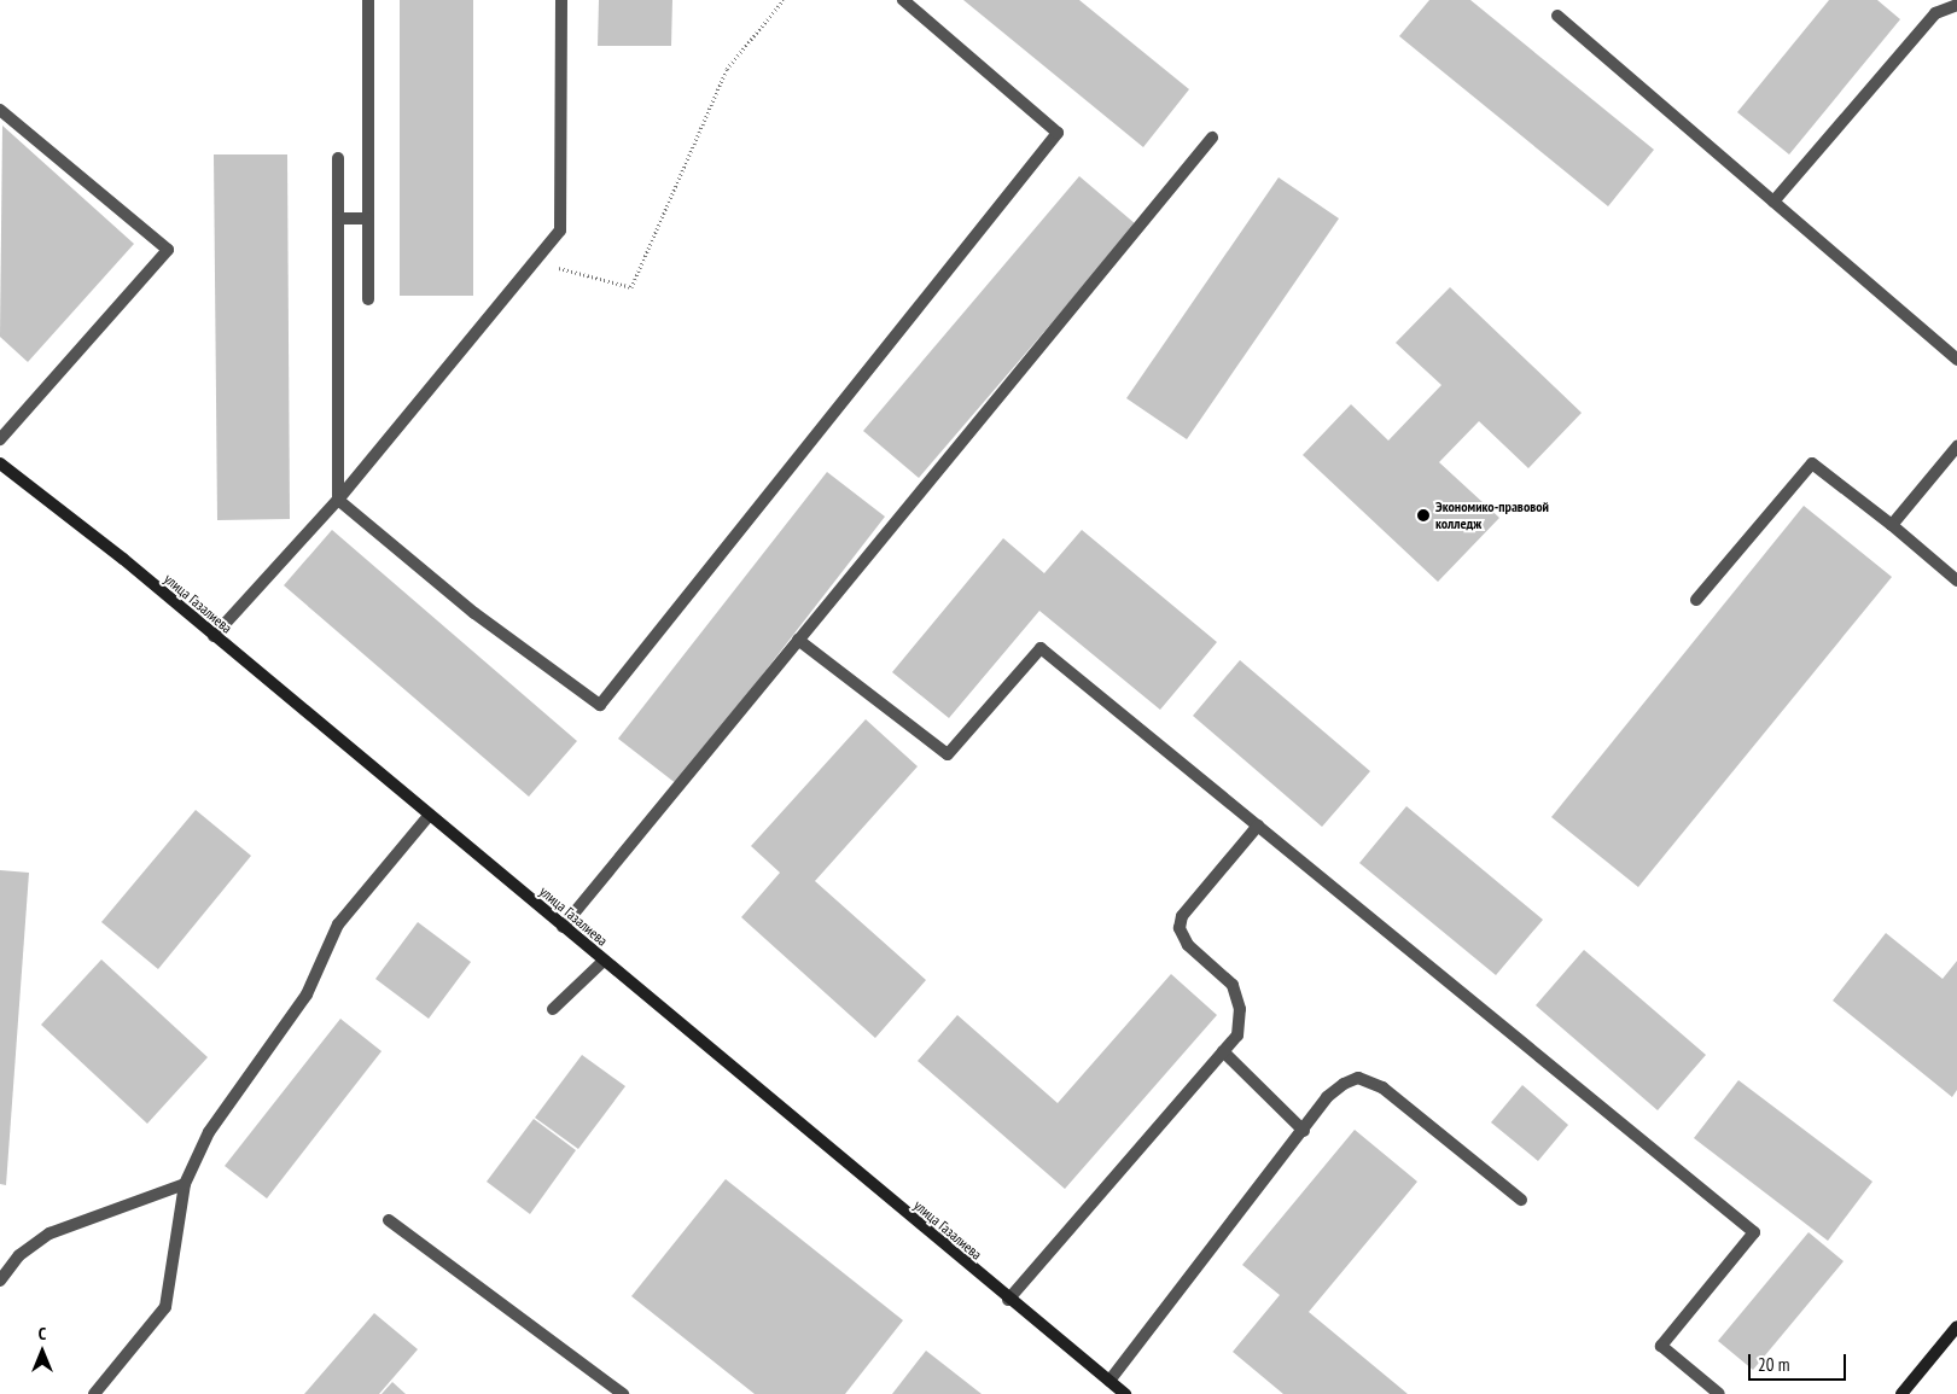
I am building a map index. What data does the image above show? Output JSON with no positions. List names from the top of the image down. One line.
{"streets":{"main road":["улица Газалиева"]},"places":["Экономико-правовой колледж"],"scale_bar":"20 m","north":"top"}
